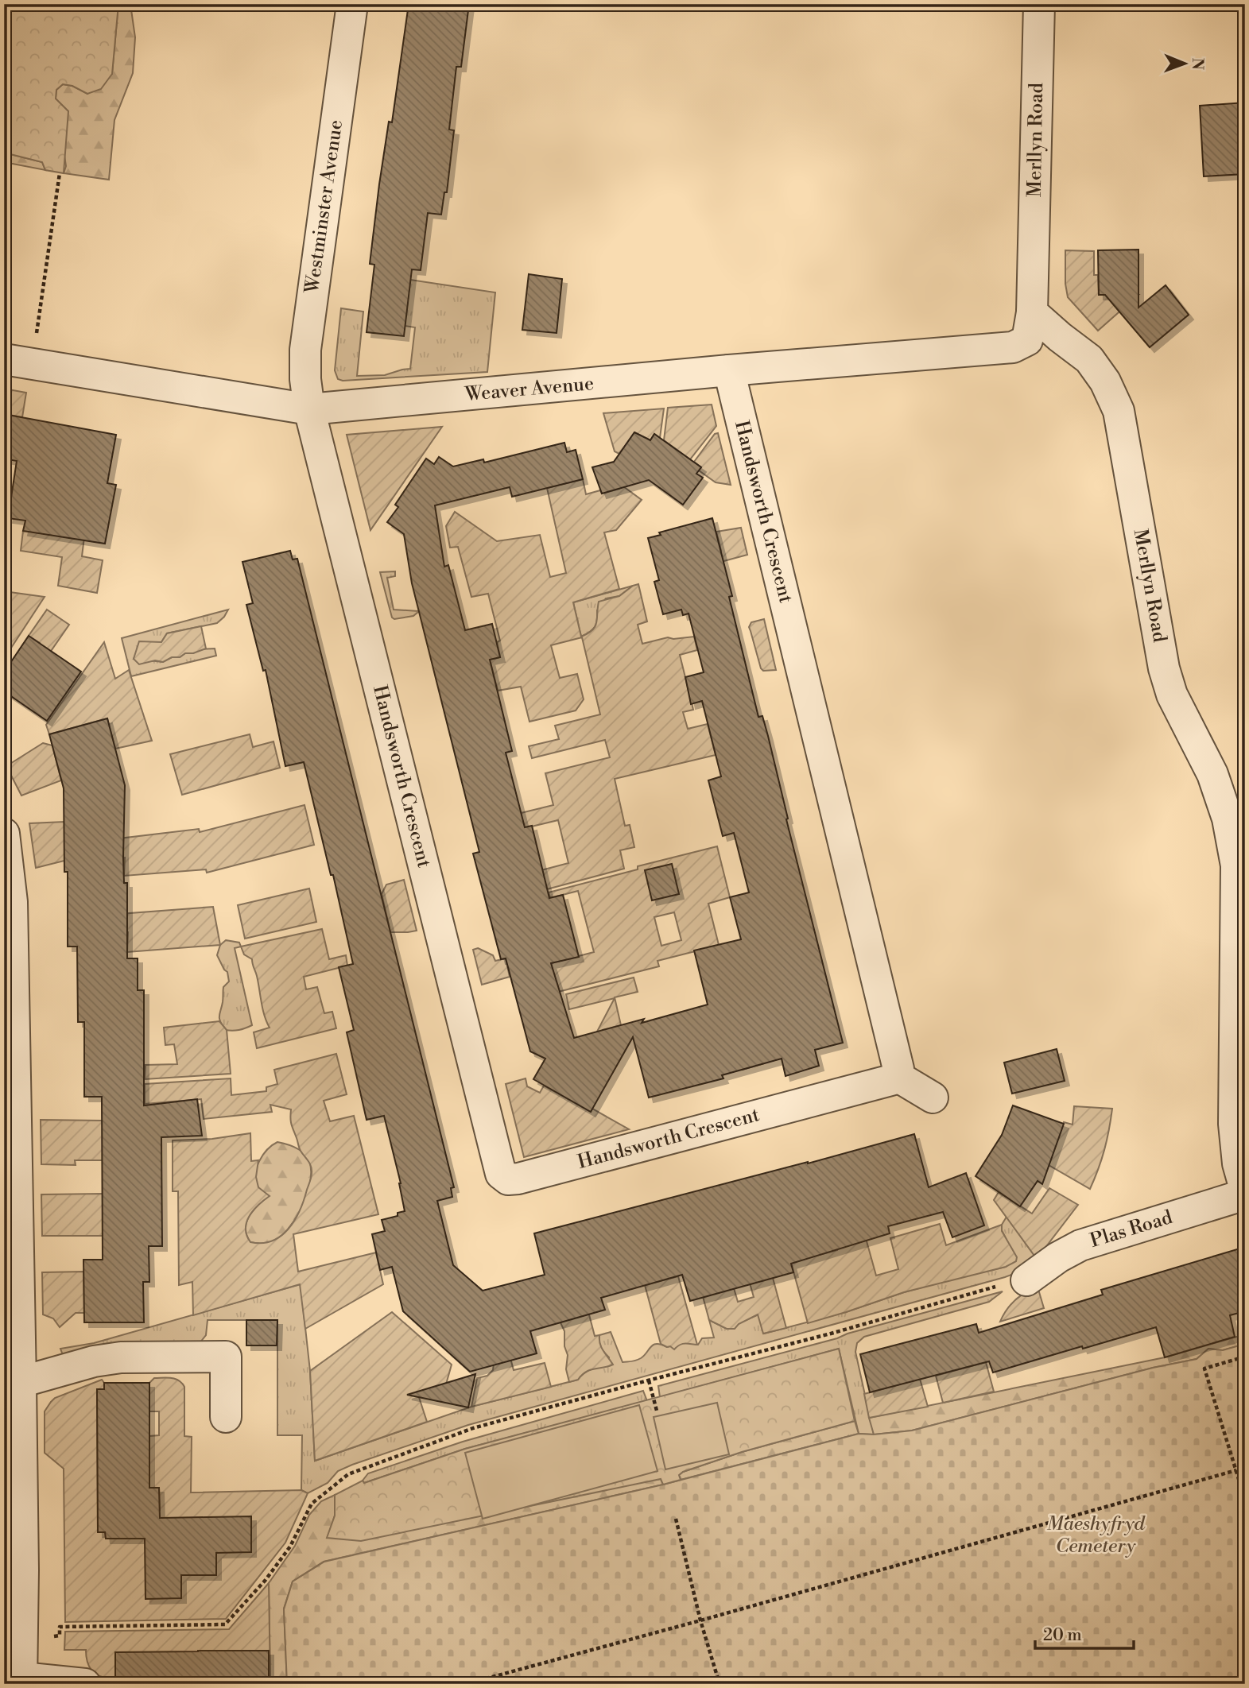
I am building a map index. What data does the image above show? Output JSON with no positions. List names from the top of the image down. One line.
{"streets":{"street":["Merllyn Road","Westminster Avenue","Weaver Avenue","Handsworth Crescent","Plas Road"]},"crossings":[["Merllyn Road","Weaver Avenue"],["Westminster Avenue","Weaver Avenue"],["Westminster Avenue","Handsworth Crescent"],["Weaver Avenue","Handsworth Crescent"]],"parks":["Maeshyfryd Cemetery"],"scale_bar":"20 m","north":"right"}
